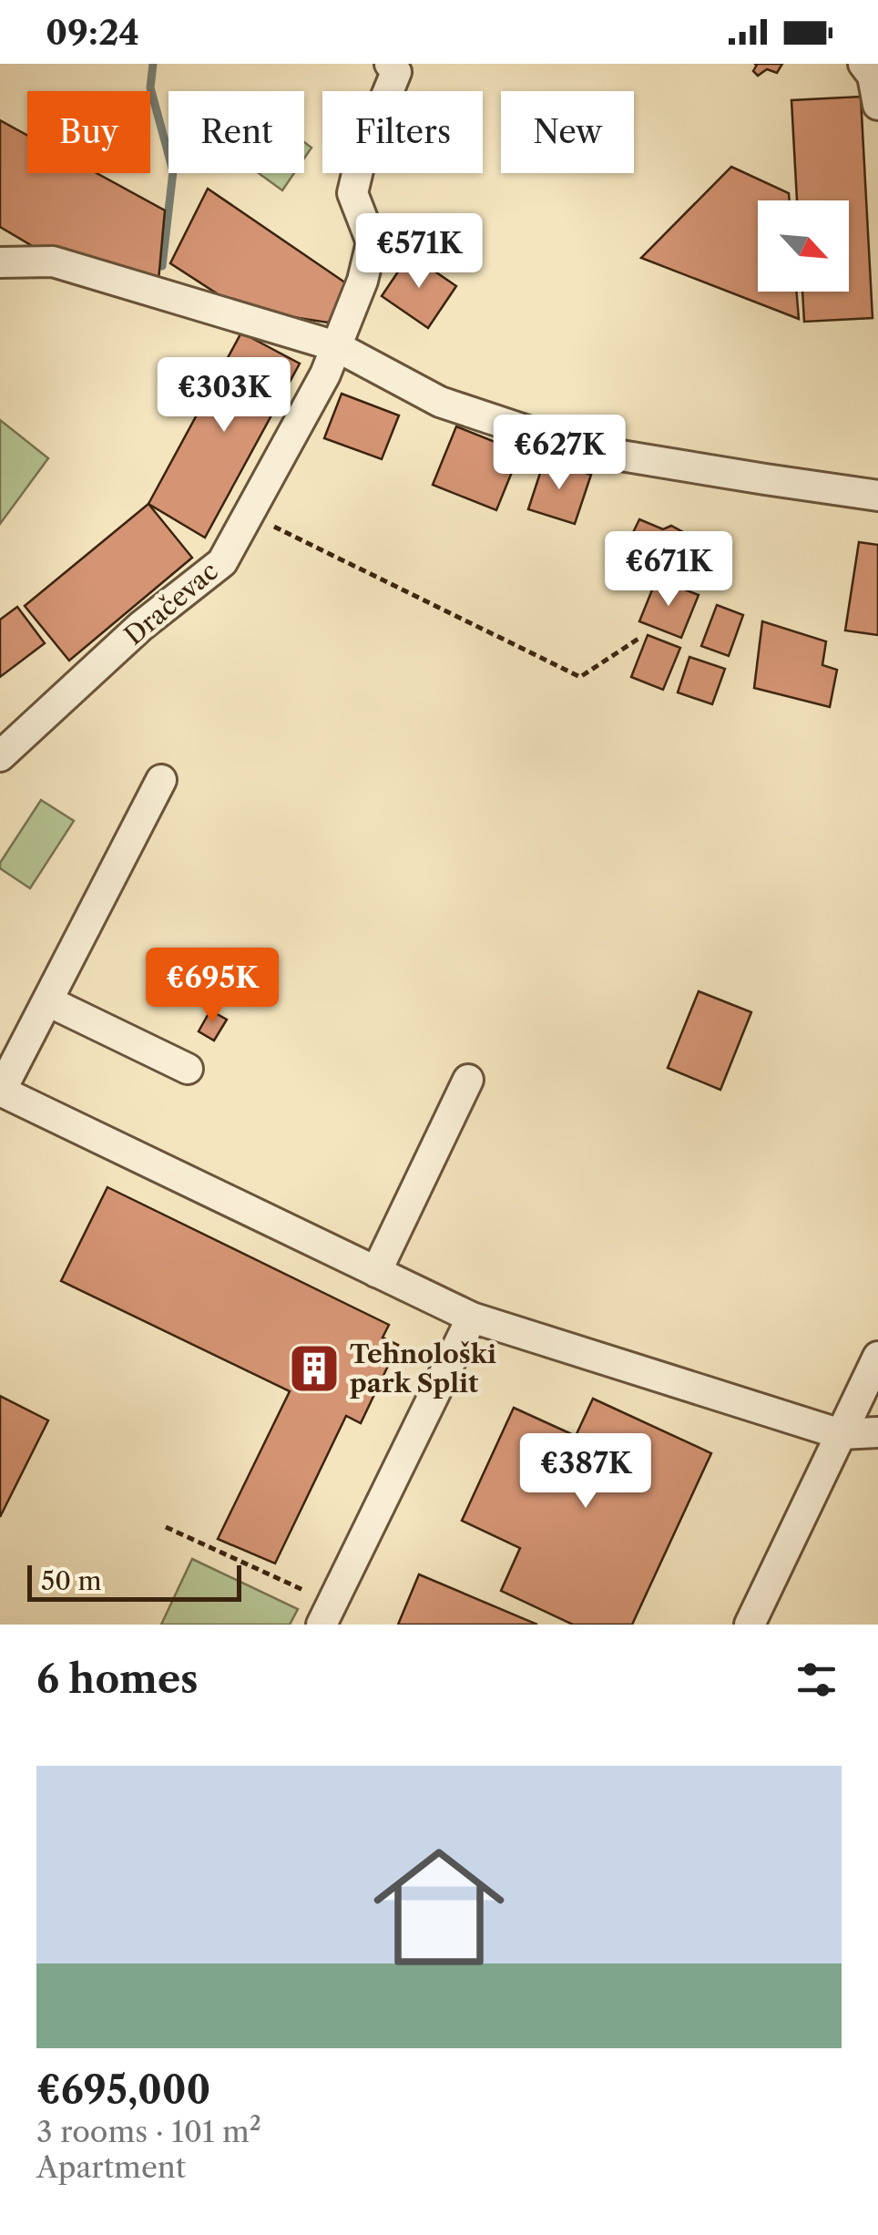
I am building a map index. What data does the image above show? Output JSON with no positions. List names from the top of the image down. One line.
{"streets":{"street":["Dračevac"]},"places":{"building":["Tehnološki park Split"]},"scale_bar":"50 m","north":"bottom right","page":{"status":"09:24","chip":["Buy","Rent","Filters","New"],"price":["€571K","€303K","€627K","€671K","€695K","€387K"],"scale":"50 m","heading":"6 homes","list":[{"name":"€695,000","note":"3 rooms · 101 m² · Apartment"}]}}
